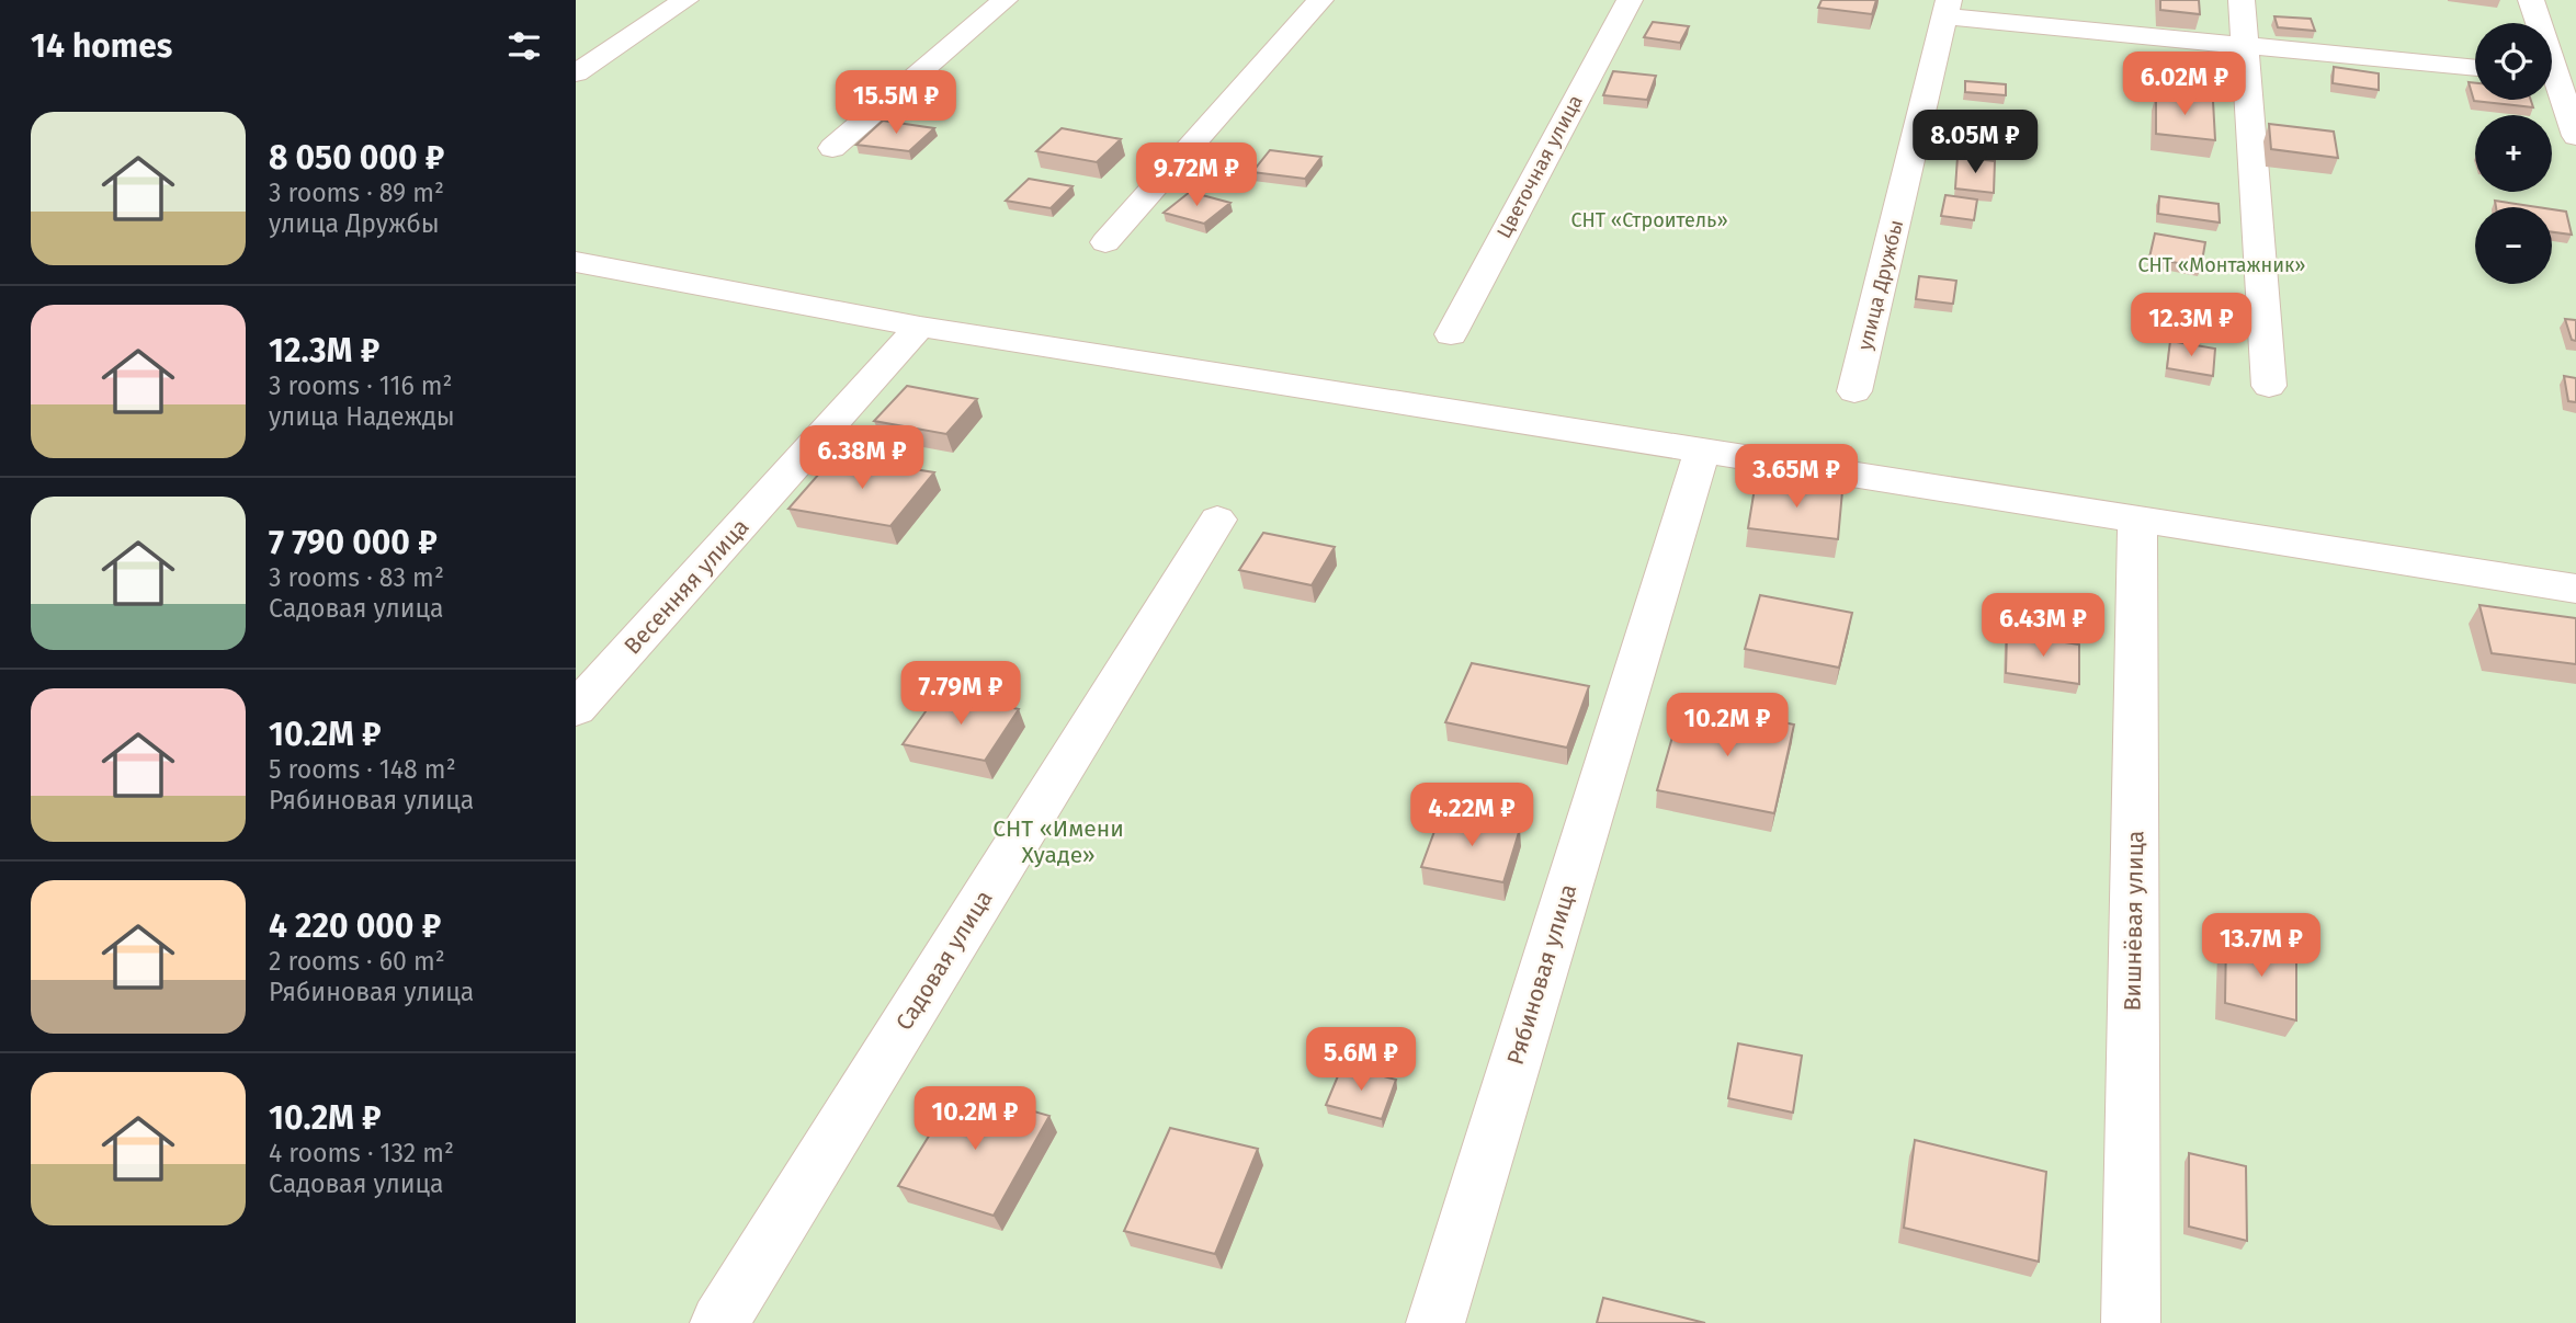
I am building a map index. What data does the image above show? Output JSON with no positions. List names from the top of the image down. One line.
{"streets":{"street":["Цветочная улица","улица Дружбы","Весенняя улица","Вишнёвая улица","Садовая улица","Рябиновая улица"]},"parks":["СНТ «Строитель»","СНТ «Монтажник»","СНТ «Имени Хуаде»"],"page":{"heading":"14 homes","map_buttons":["+","−"],"price":["6.02M ₽","15.5M ₽","8.05M ₽","9.72M ₽","12.3M ₽","6.38M ₽","3.65M ₽","6.43M ₽","7.79M ₽","10.2M ₽","4.22M ₽","13.7M ₽","5.6M ₽","10.2M ₽"],"list":[{"name":"8 050 000 ₽","note":"3 rooms · 89 m² · улица Дружбы"},{"name":"12.3M ₽","note":"3 rooms · 116 m² · улица Надежды"},{"name":"7 790 000 ₽","note":"3 rooms · 83 m² · Садовая улица"},{"name":"10.2M ₽","note":"5 rooms · 148 m² · Рябиновая улица"},{"name":"4 220 000 ₽","note":"2 rooms · 60 m² · Рябиновая улица"},{"name":"10.2M ₽","note":"4 rooms · 132 m² · Садовая улица"}]}}
